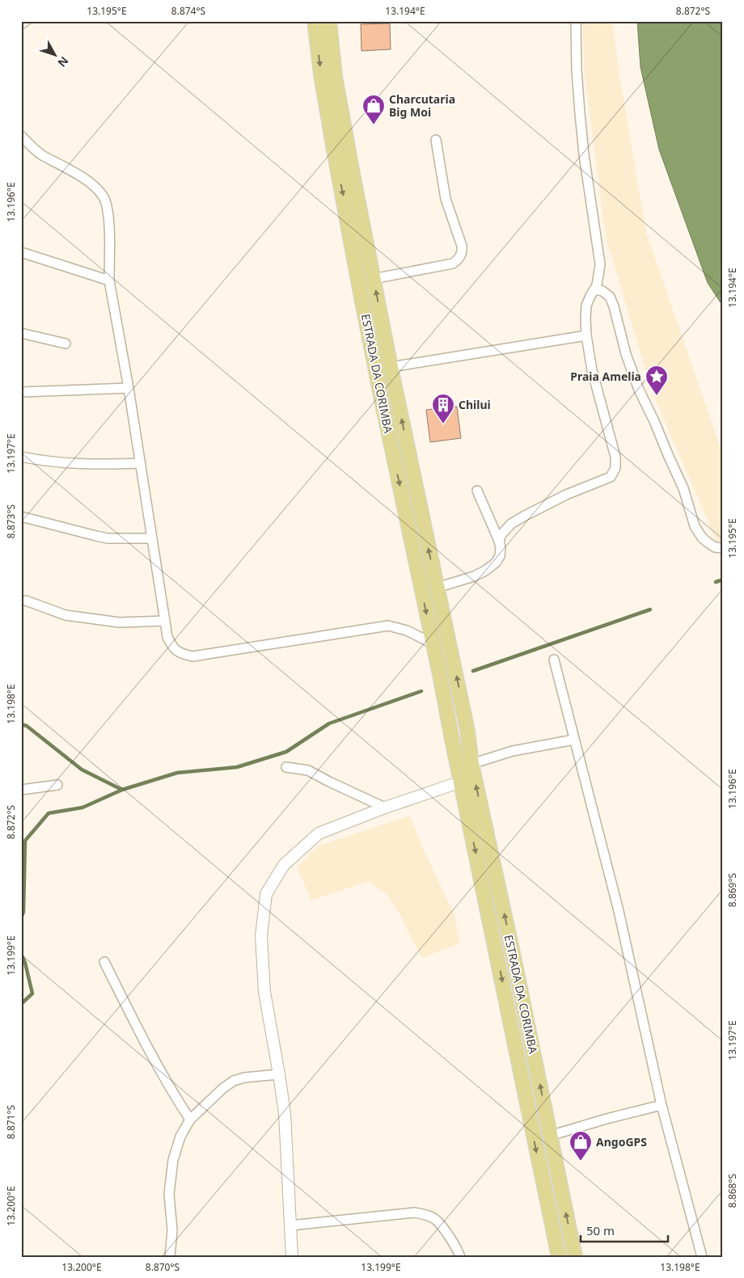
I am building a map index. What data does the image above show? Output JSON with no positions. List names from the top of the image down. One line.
{"streets":{"main road":["ESTRADA DA CORIMBA"]},"places":{"shop":["Charcutaria Big Moi","AngoGPS"],"place":["Praia Amelia"],"building":["Chilui"]},"scale_bar":"50 m","north":"bottom right","coordinates":["13.195°E","8.874°S","13.194°E","8.872°S","13.196°E","13.197°E","8.873°S","13.198°E","8.869°S","13.199°E","8.871°S","8.868°S","13.200°E","8.870°S"]}
